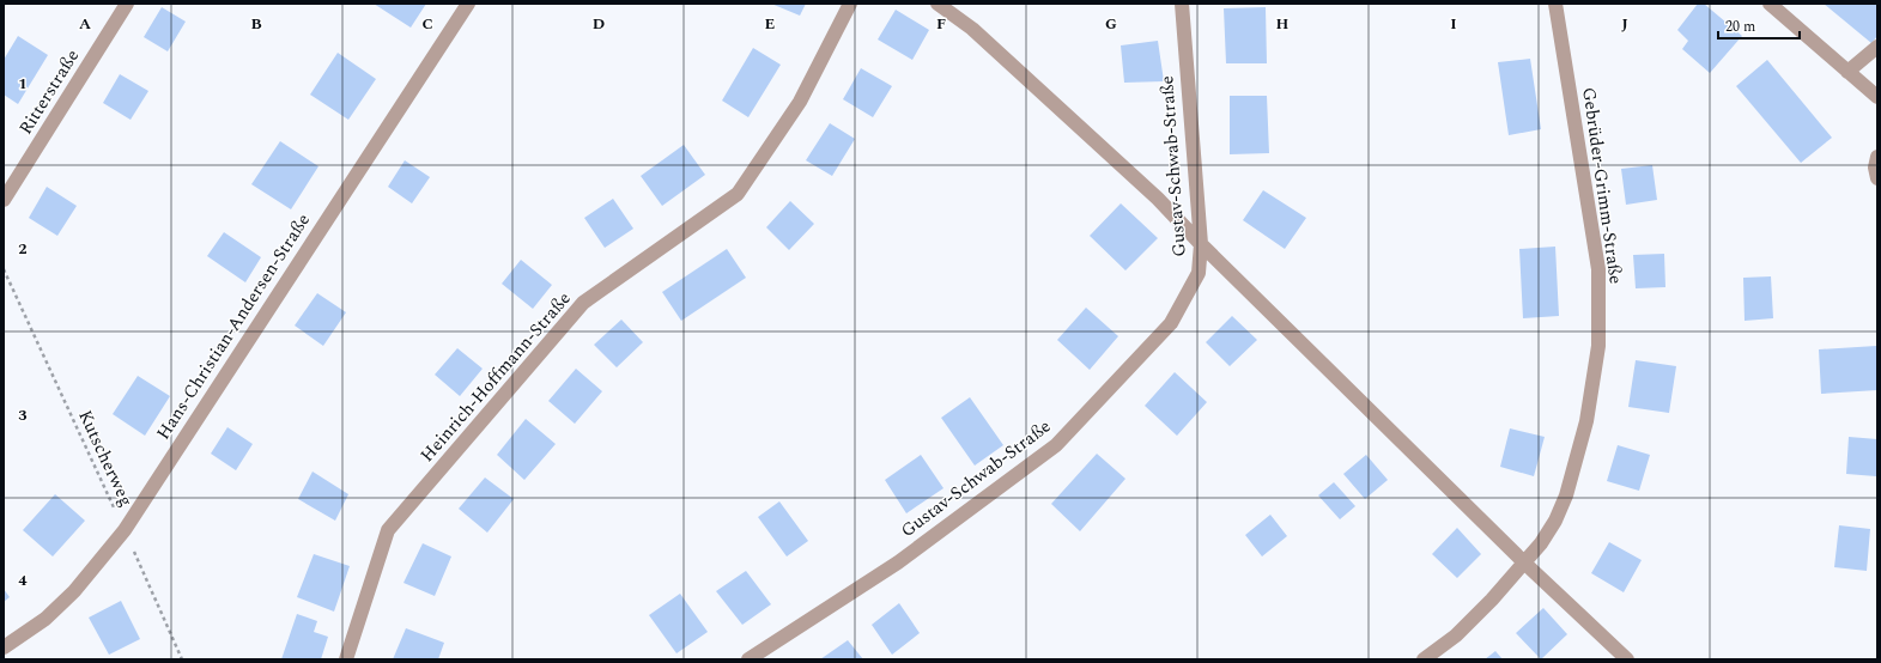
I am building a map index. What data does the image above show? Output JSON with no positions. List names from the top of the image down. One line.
{"streets":{"street":["Ritterstraße","Gustav-Schwab-Straße","Gebrüder-Grimm-Straße","Hans-Christian-Andersen-Straße","Heinrich-Hoffmann-Straße"],"path":["Kutscherweg"]},"crossings":[["Hans-Christian-Andersen-Straße","Kutscherweg"]],"scale_bar":"20 m","grid":{"columns":["A","B","C","D","E","F","G","H","I","J"],"rows":["1","2","3","4"]}}
